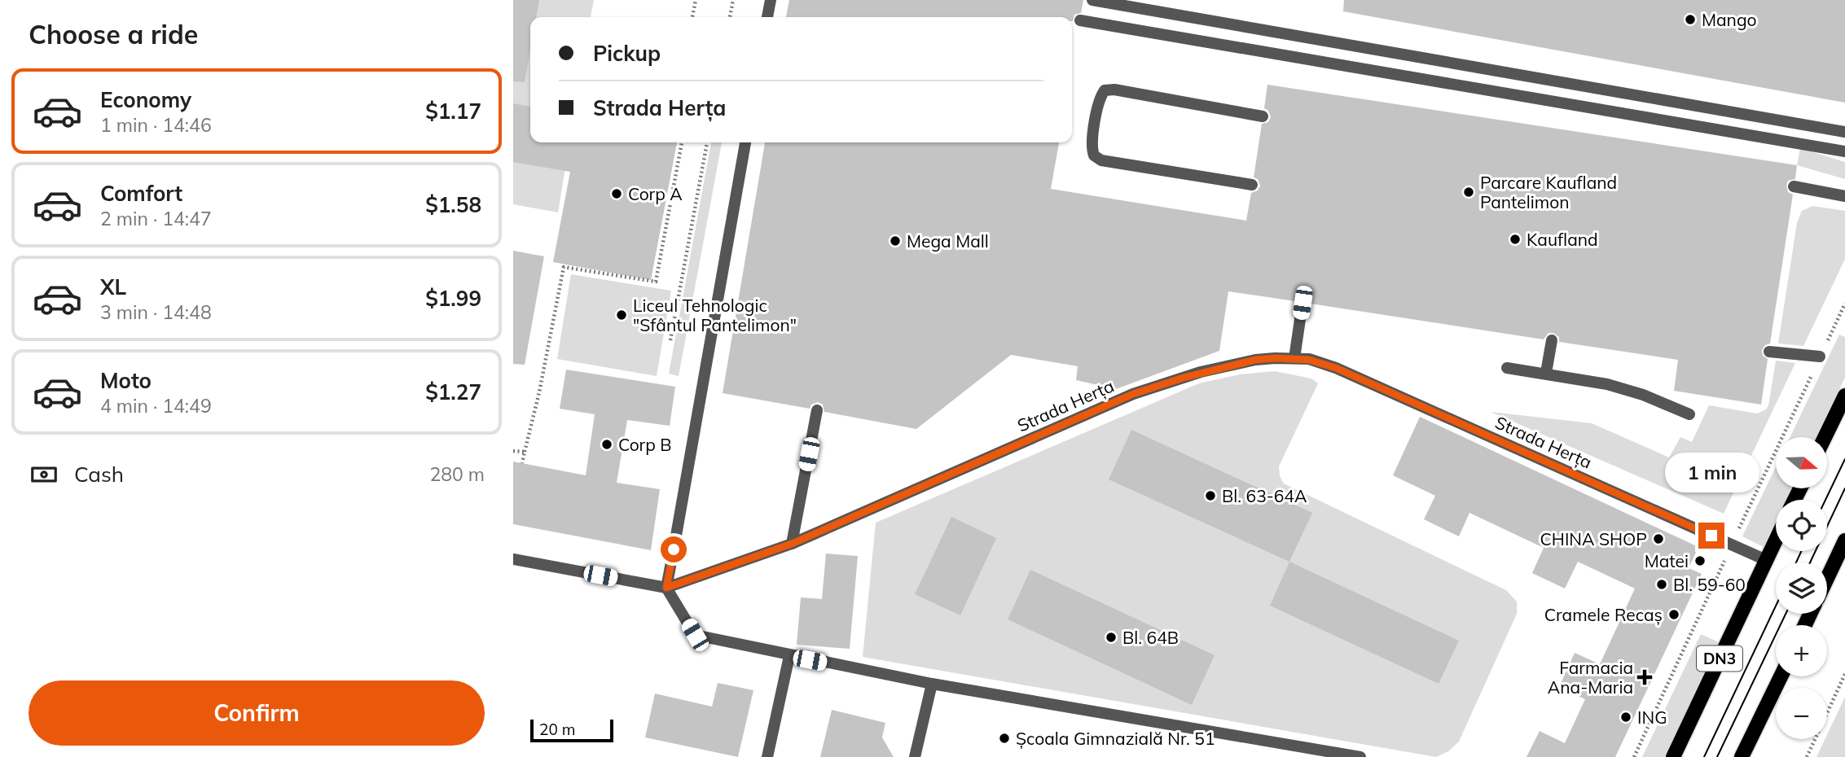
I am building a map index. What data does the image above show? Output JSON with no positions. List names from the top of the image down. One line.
{"streets":{"main road":["DN3"],"street":["Strada Herța"]},"crossings":[["Strada Herța","DN3"]],"places":{"other":["Mango","Parcare Kaufland Pantelimon","Corp A","Kaufland","Mega Mall","Liceul Tehnologic \"Sfântul Pantelimon\"","Corp B","Bl. 63-64A","CHINA SHOP","Matei","Bl. 59-60","Cramele Recaș","Bl. 64B","ING","Școala Gimnazială Nr. 51"],"health":["Farmacia Ana-Maria"]},"scale_bar":"20 m","north":"right","page":{"heading":"Choose a ride","banner":["Pickup","Strada Herța"],"list":[{"name":"Economy","note":"1 min · 14:46","value":"$1.17"},{"name":"Comfort","note":"2 min · 14:47","value":"$1.58"},{"name":"XL","note":"3 min · 14:48","value":"$1.99"},{"name":"Moto","note":"4 min · 14:49","value":"$1.27"}],"map_buttons":["+","−"],"pay":["Cash","280 m"],"bubble":"1 min","buttons":"Confirm","scale":"20 m"}}
